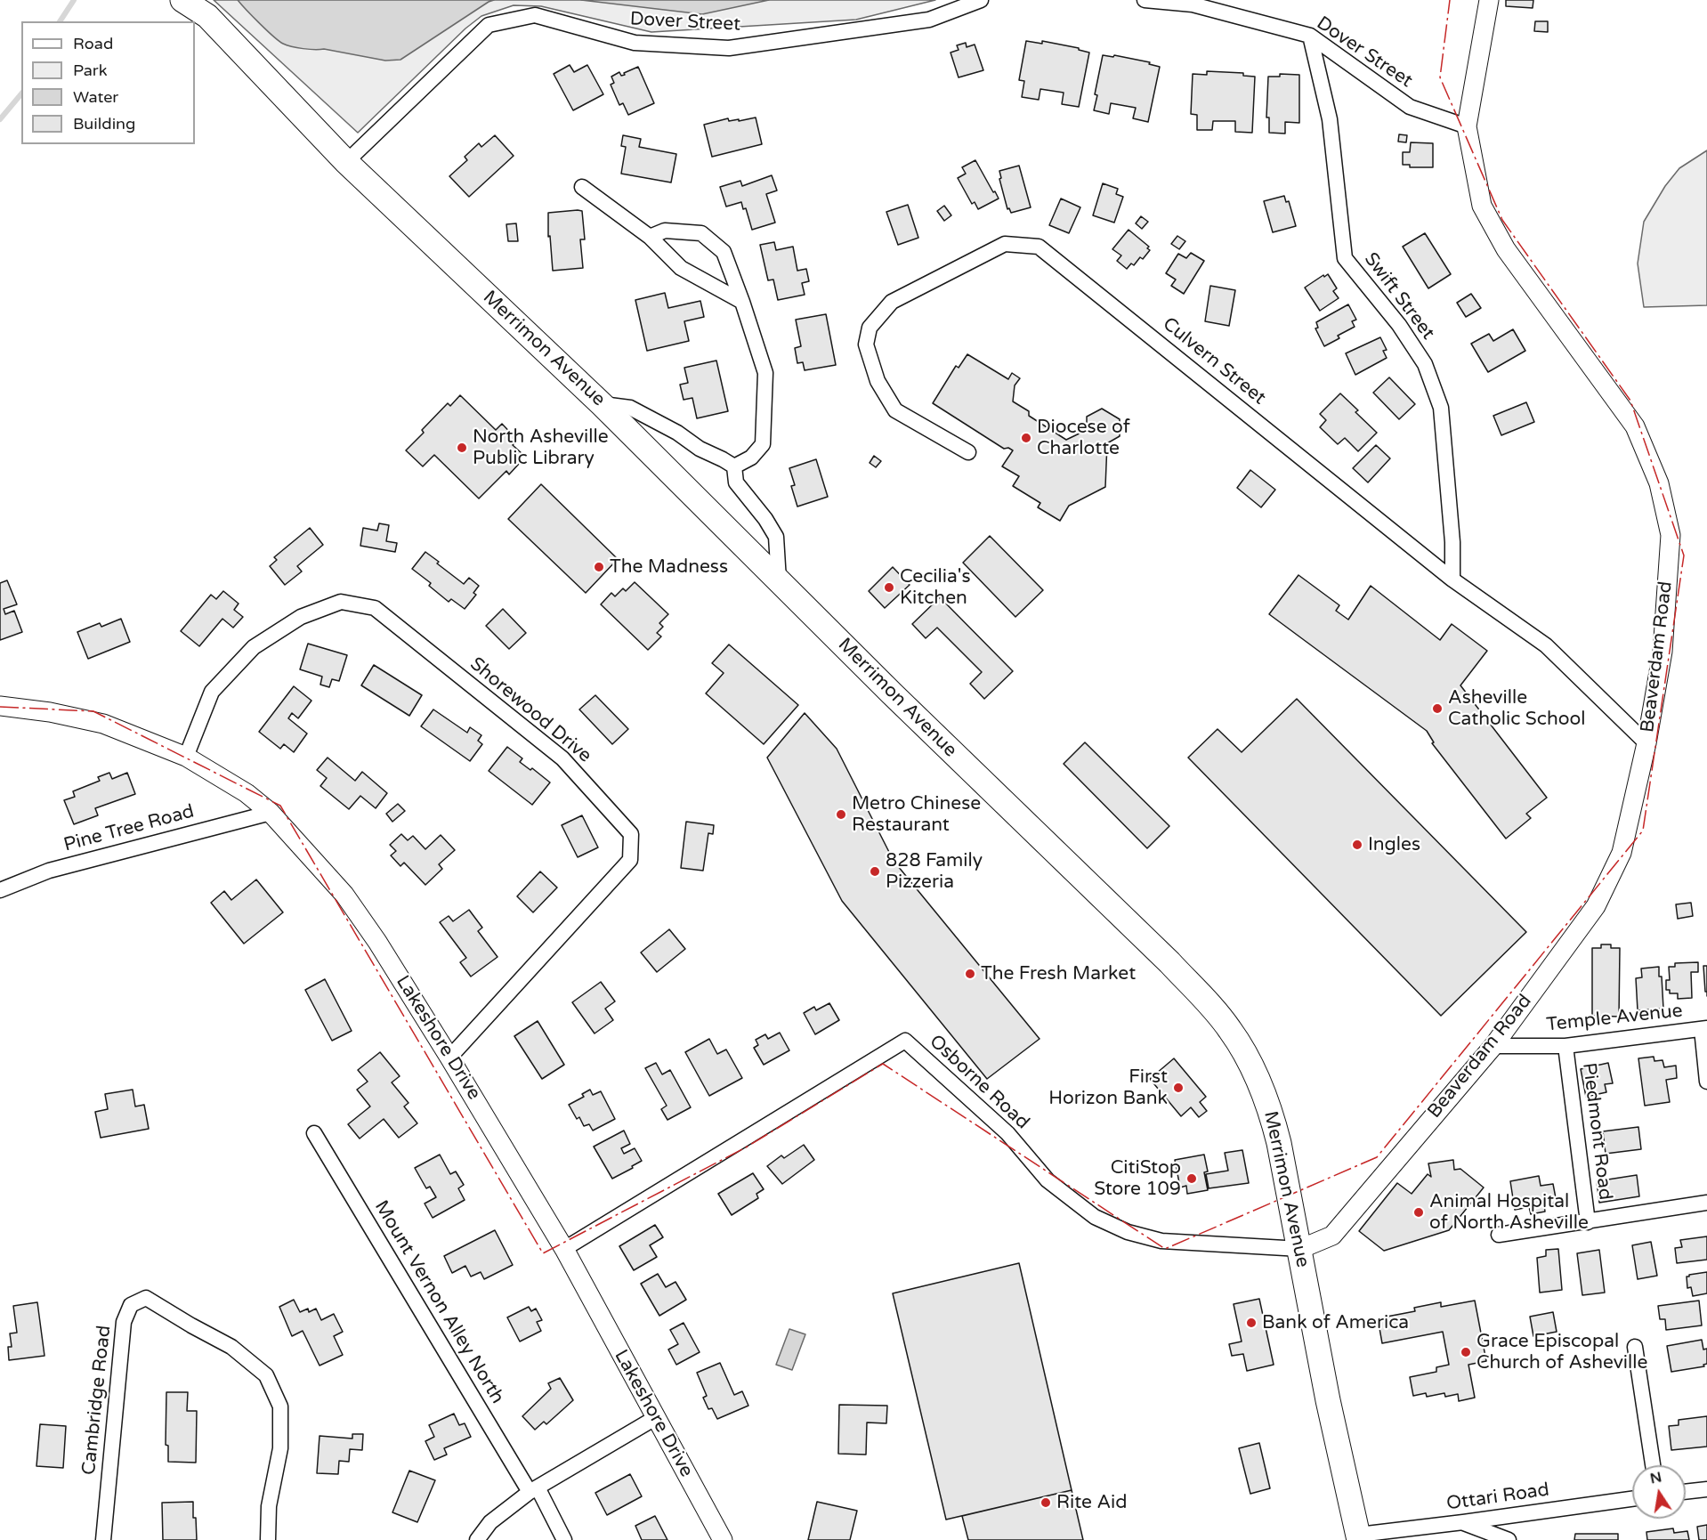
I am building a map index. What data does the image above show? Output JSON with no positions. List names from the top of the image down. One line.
{"streets":{"main road":["Merrimon Avenue"],"street":["Dover Street","Swift Street","Culvern Street","Beaverdam Road","Shorewood Drive","Pine Tree Road","Temple Avenue","Lakeshore Drive","Osborne Road","Piedmont Road","Mount Vernon Alley North","Cambridge Road","Ottari Road"]},"crossings":[["Dover Street","Swift Street"],["Dover Street","Merrimon Avenue"],["Dover Street","Beaverdam Road"],["Swift Street","Culvern Street"],["Merrimon Avenue","Beaverdam Road"],["Merrimon Avenue","Osborne Road"],["Merrimon Avenue","Ottari Road"],["Culvern Street","Beaverdam Road"],["Beaverdam Road","Temple Avenue"],["Beaverdam Road","Osborne Road"],["Shorewood Drive","Lakeshore Drive"],["Pine Tree Road","Lakeshore Drive"],["Temple Avenue","Piedmont Road"],["Lakeshore Drive","Osborne Road"]],"places":["Diocese of Charlotte","North Asheville Public Library","The Madness","Cecilia's Kitchen","Asheville Catholic School","Metro Chinese Restaurant","Ingles","828 Family Pizzeria","The Fresh Market","First Horizon Bank","CitiStop Store 109","Animal Hospital of North Asheville","Bank of America","Grace Episcopal Church of Asheville","Rite Aid"],"legend":["Road","Park","Water","Building"],"north":"top"}
